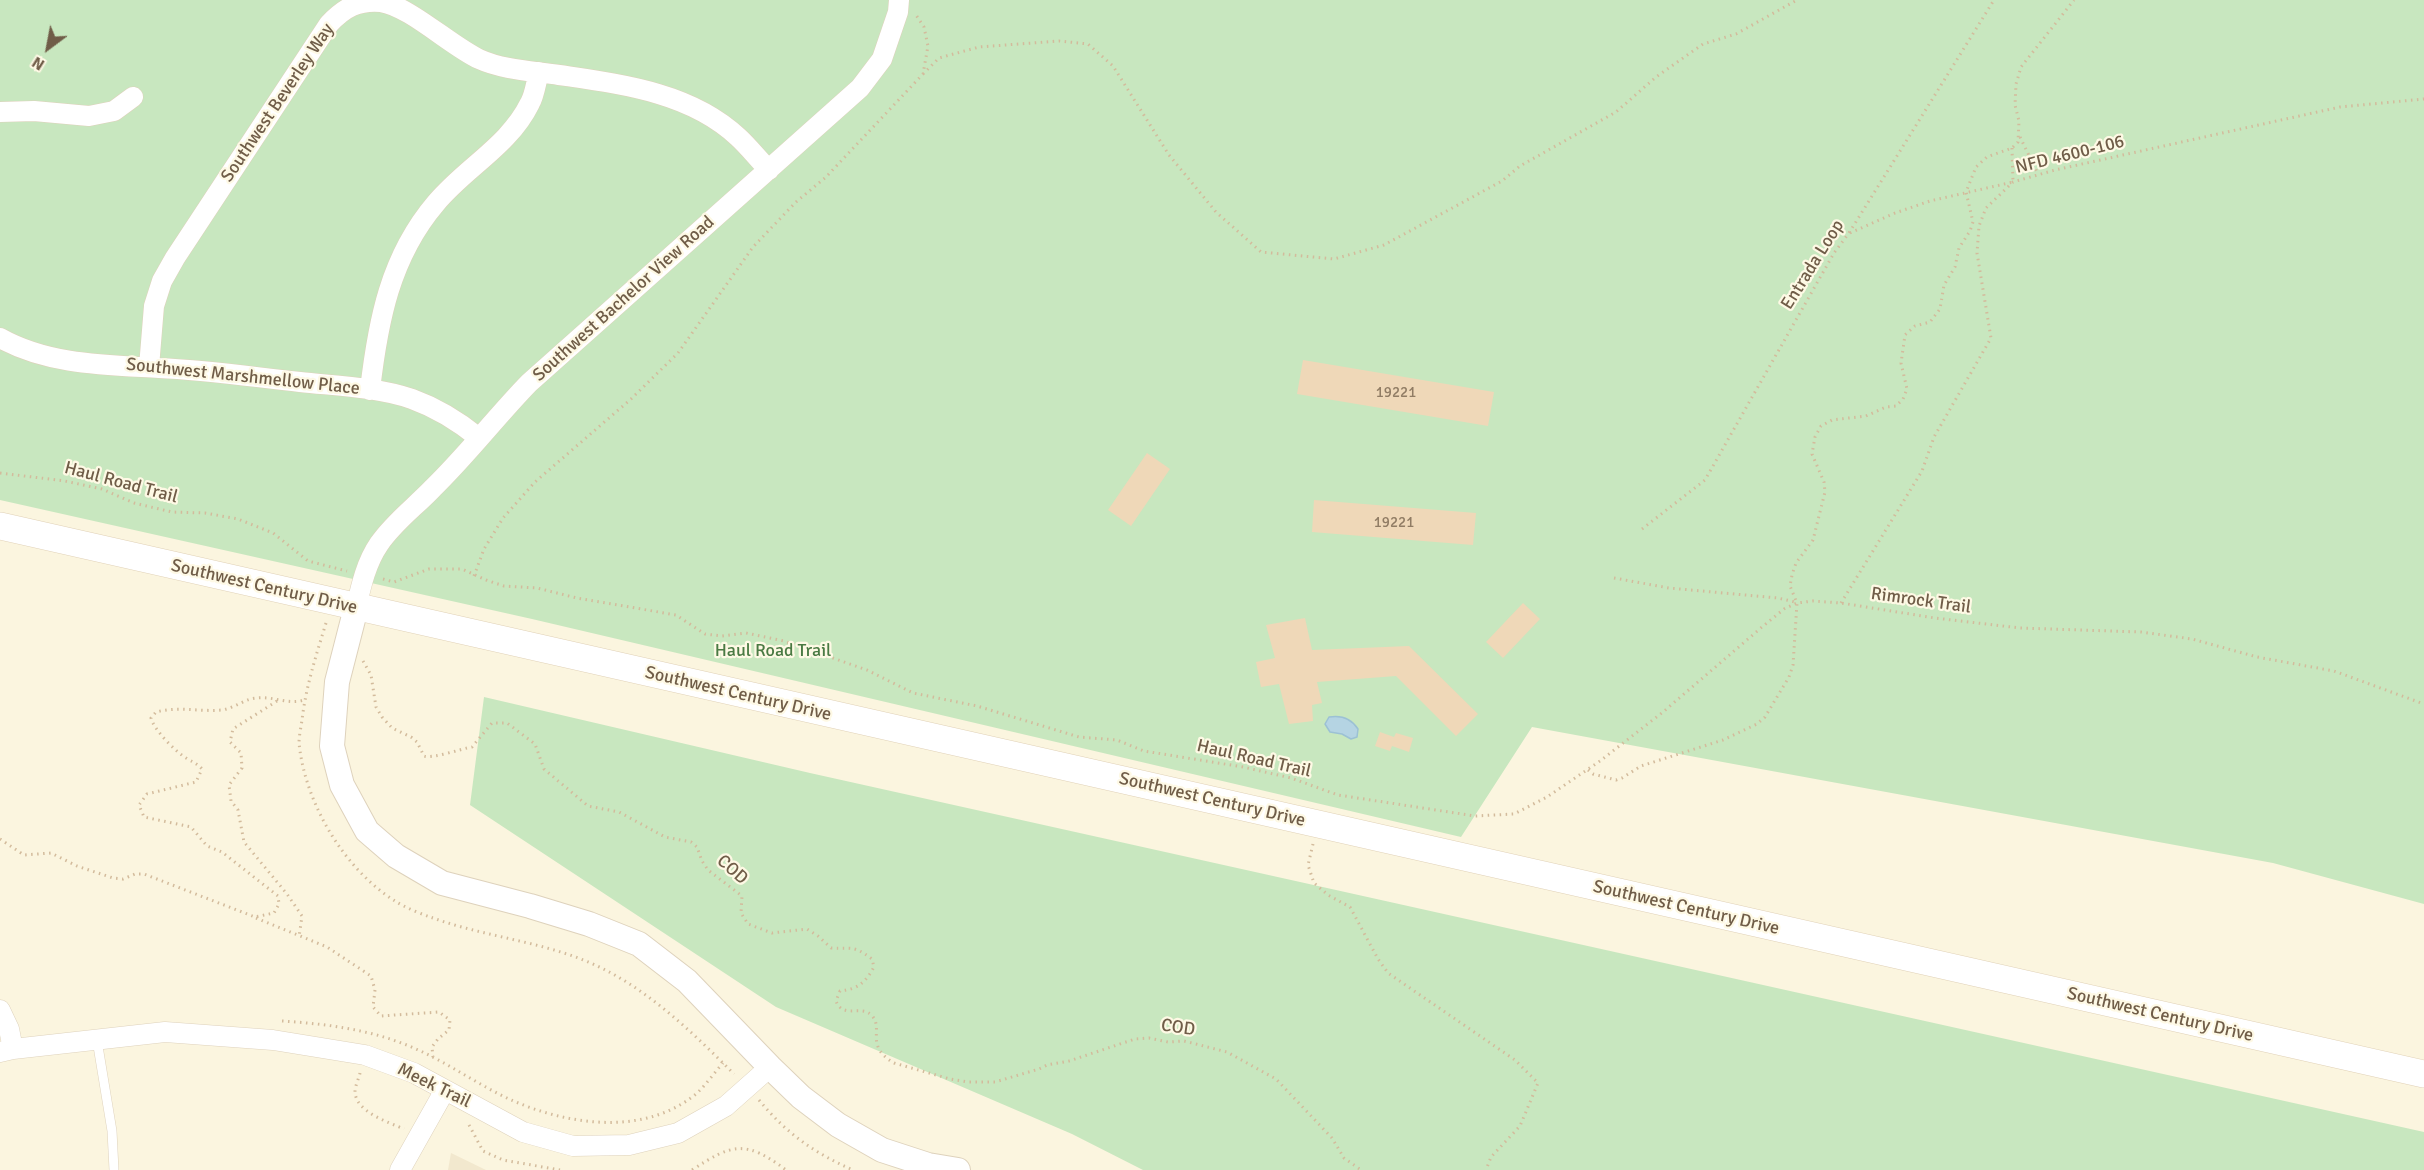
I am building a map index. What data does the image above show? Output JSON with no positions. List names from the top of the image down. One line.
{"streets":{"main road":["Southwest Century Drive"],"street":["Southwest Beverley Way","Southwest Bachelor View Road","Southwest Marshmellow Place","Meek Trail"],"path":["NFD 4600-106","Entrada Loop","Haul Road Trail","Rimrock Trail","COD"]},"crossings":[["Southwest Beverley Way","Southwest Bachelor View Road"],["Southwest Beverley Way","Southwest Marshmellow Place"],["NFD 4600-106","Rimrock Trail"],["Southwest Bachelor View Road","Southwest Marshmellow Place"],["Southwest Bachelor View Road","Haul Road Trail"],["Southwest Bachelor View Road","Southwest Century Drive"]],"parks":["Haul Road Trail"],"house_numbers":["19221","19221"],"north":"bottom left"}
